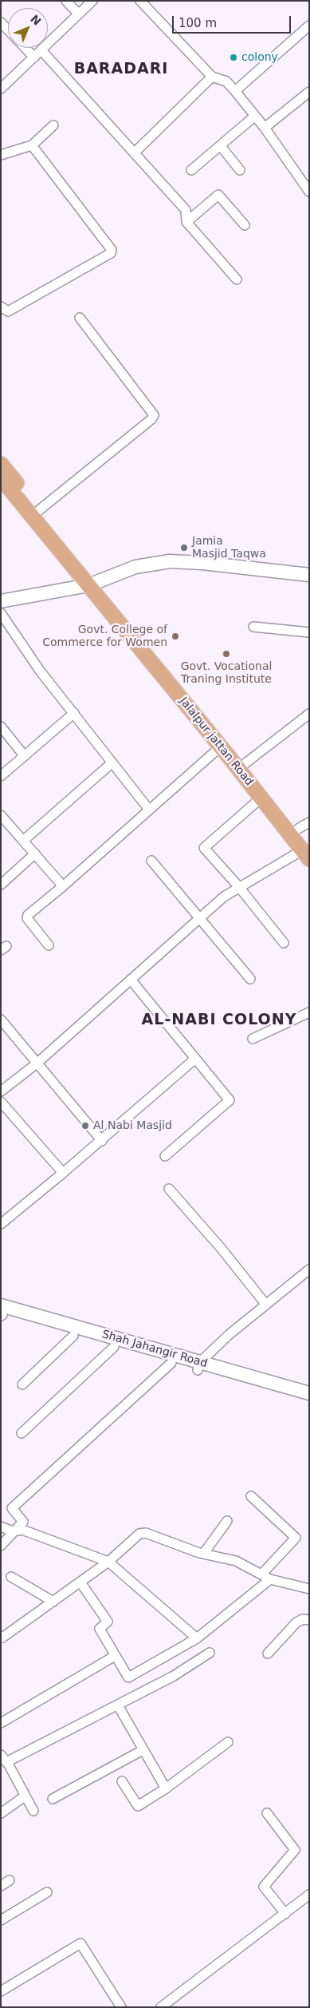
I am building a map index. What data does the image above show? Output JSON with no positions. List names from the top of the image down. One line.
{"streets":{"main road":["Jalalpur jattan Road"],"street":["Shah Jahangir Road"]},"districts":["BARADARI","AL-NABI COLONY"],"places":["colony","Jamia Masjid Taqwa","Govt. College of Commerce for Women","Govt. Vocational Traning Institute","Al Nabi Masjid"],"scale_bar":"100 m","north":"top right"}
